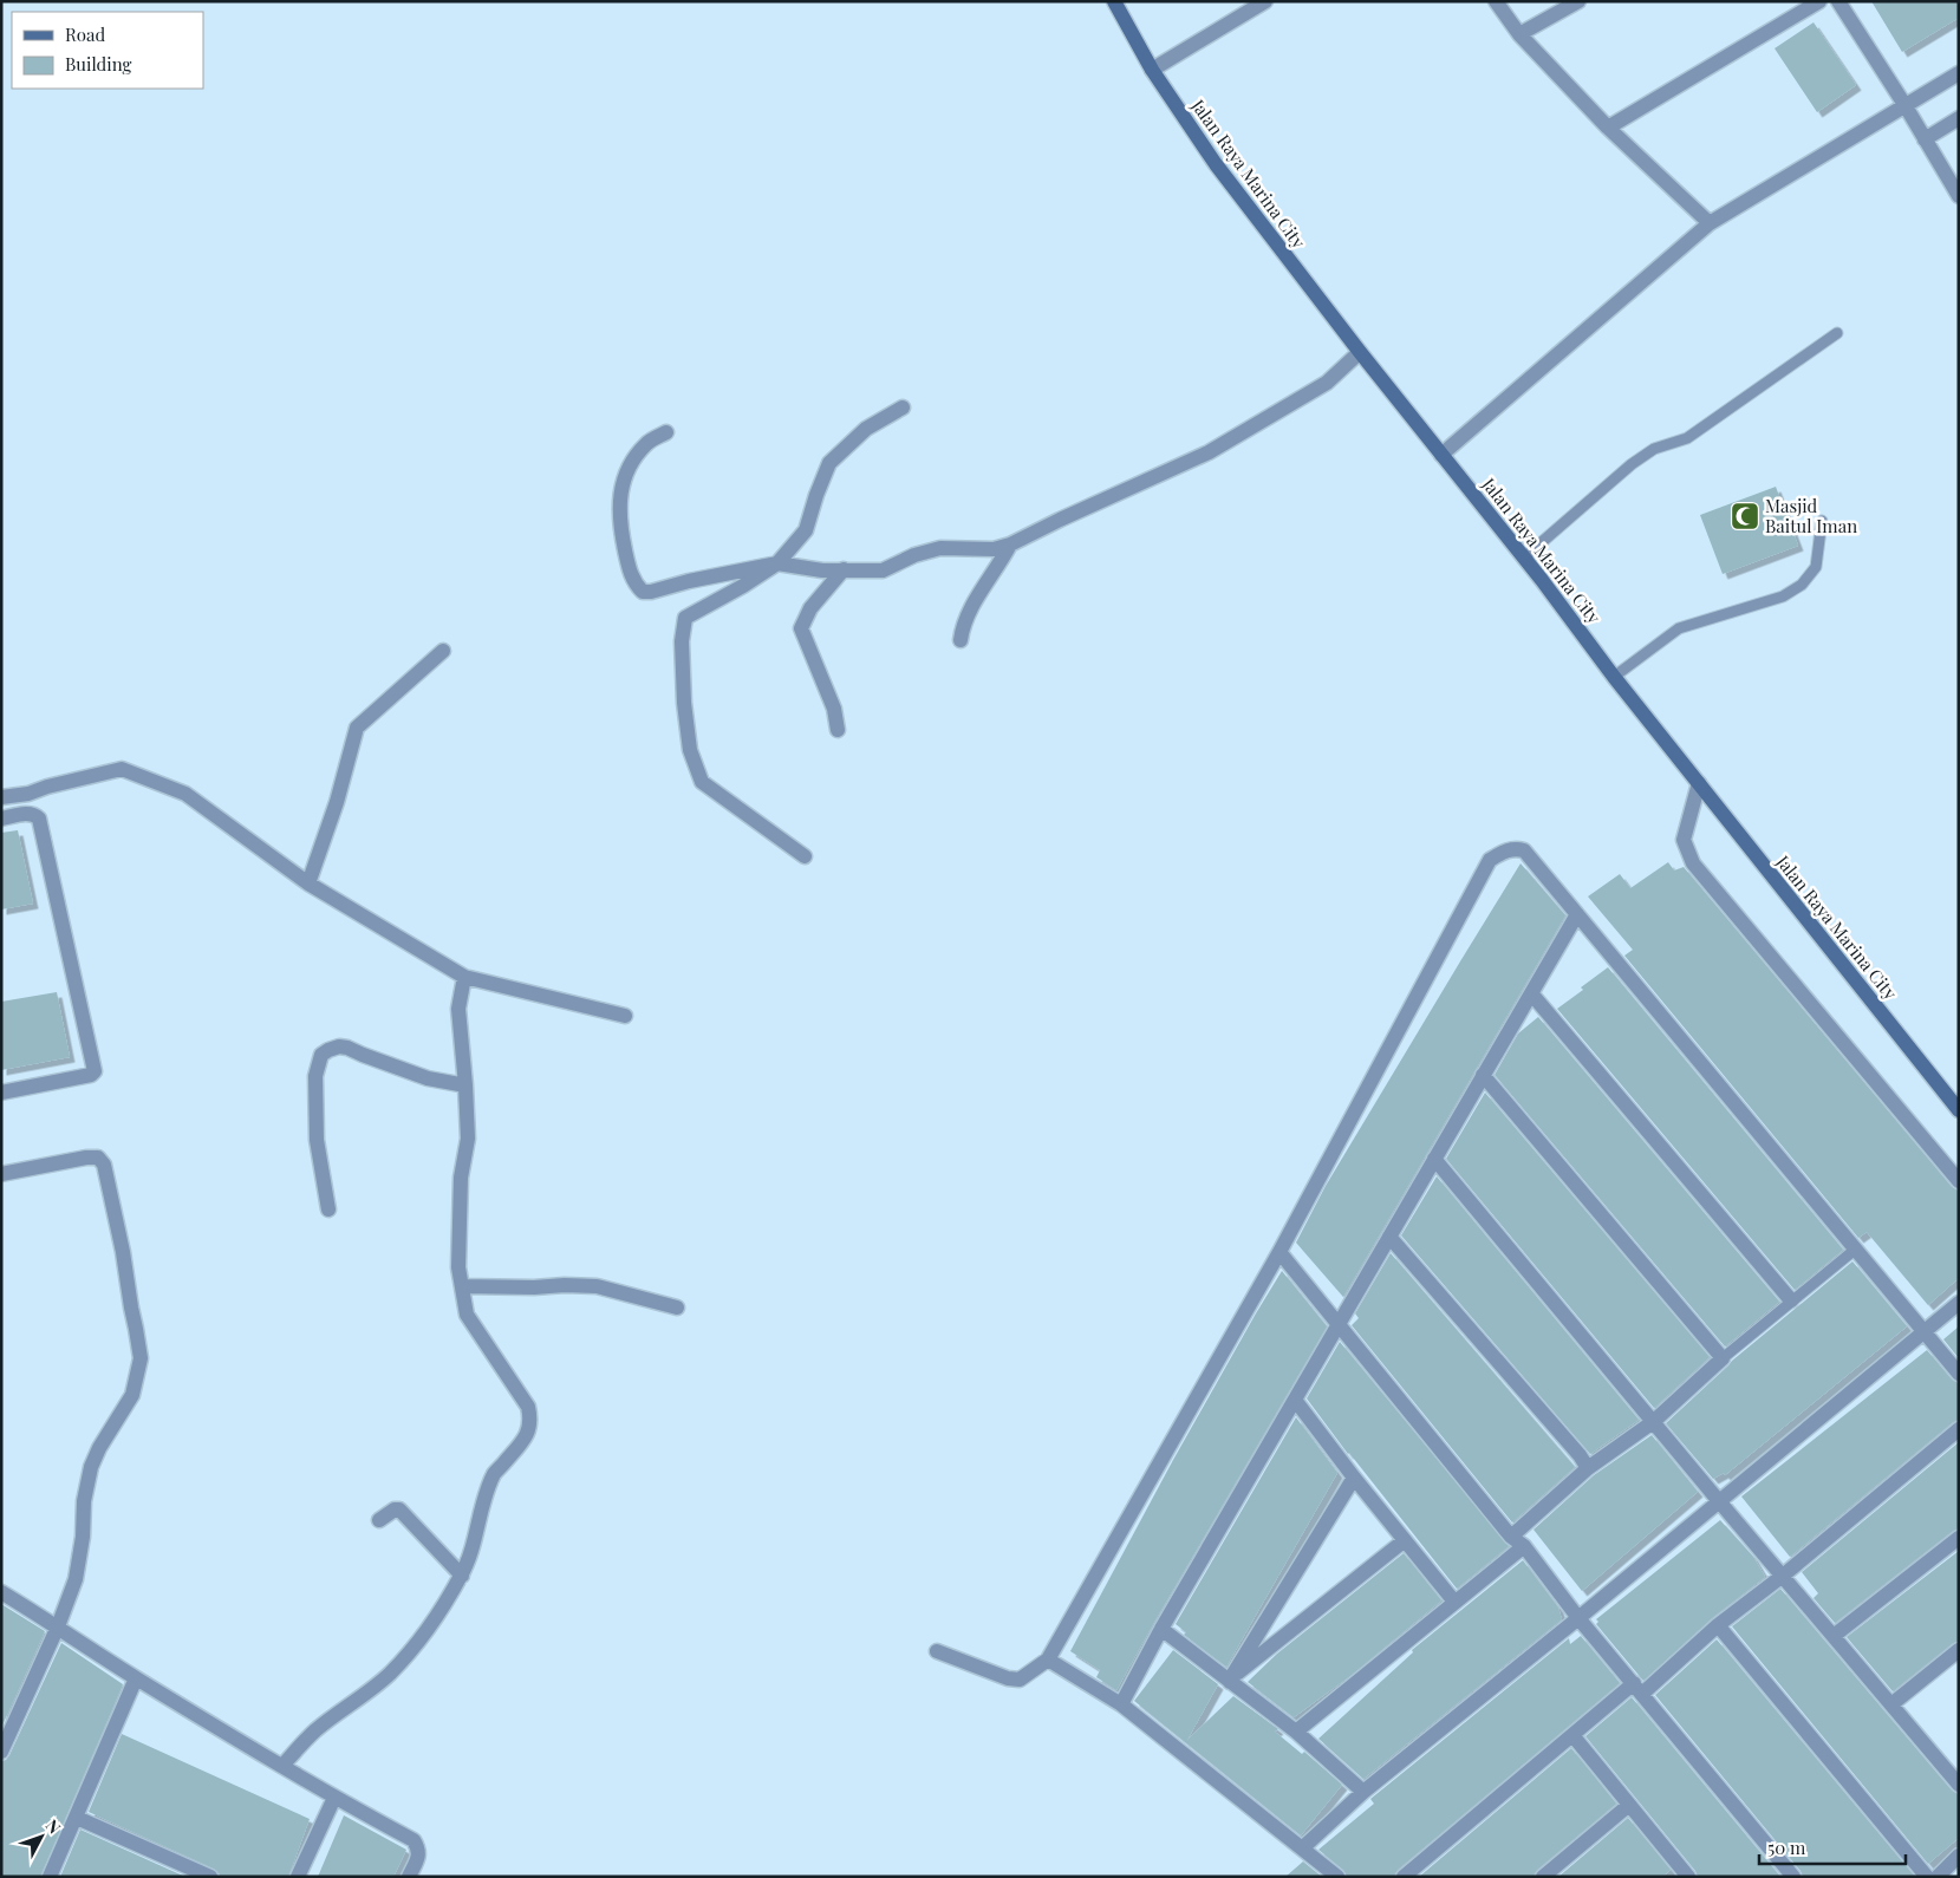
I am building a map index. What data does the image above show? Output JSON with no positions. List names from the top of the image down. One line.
{"streets":{"main road":["Jalan Raya Marina City"]},"places":{"mosque":["Masjid Baitul Iman"]},"legend":["Road","Building"],"scale_bar":"50 m","north":"top right"}
